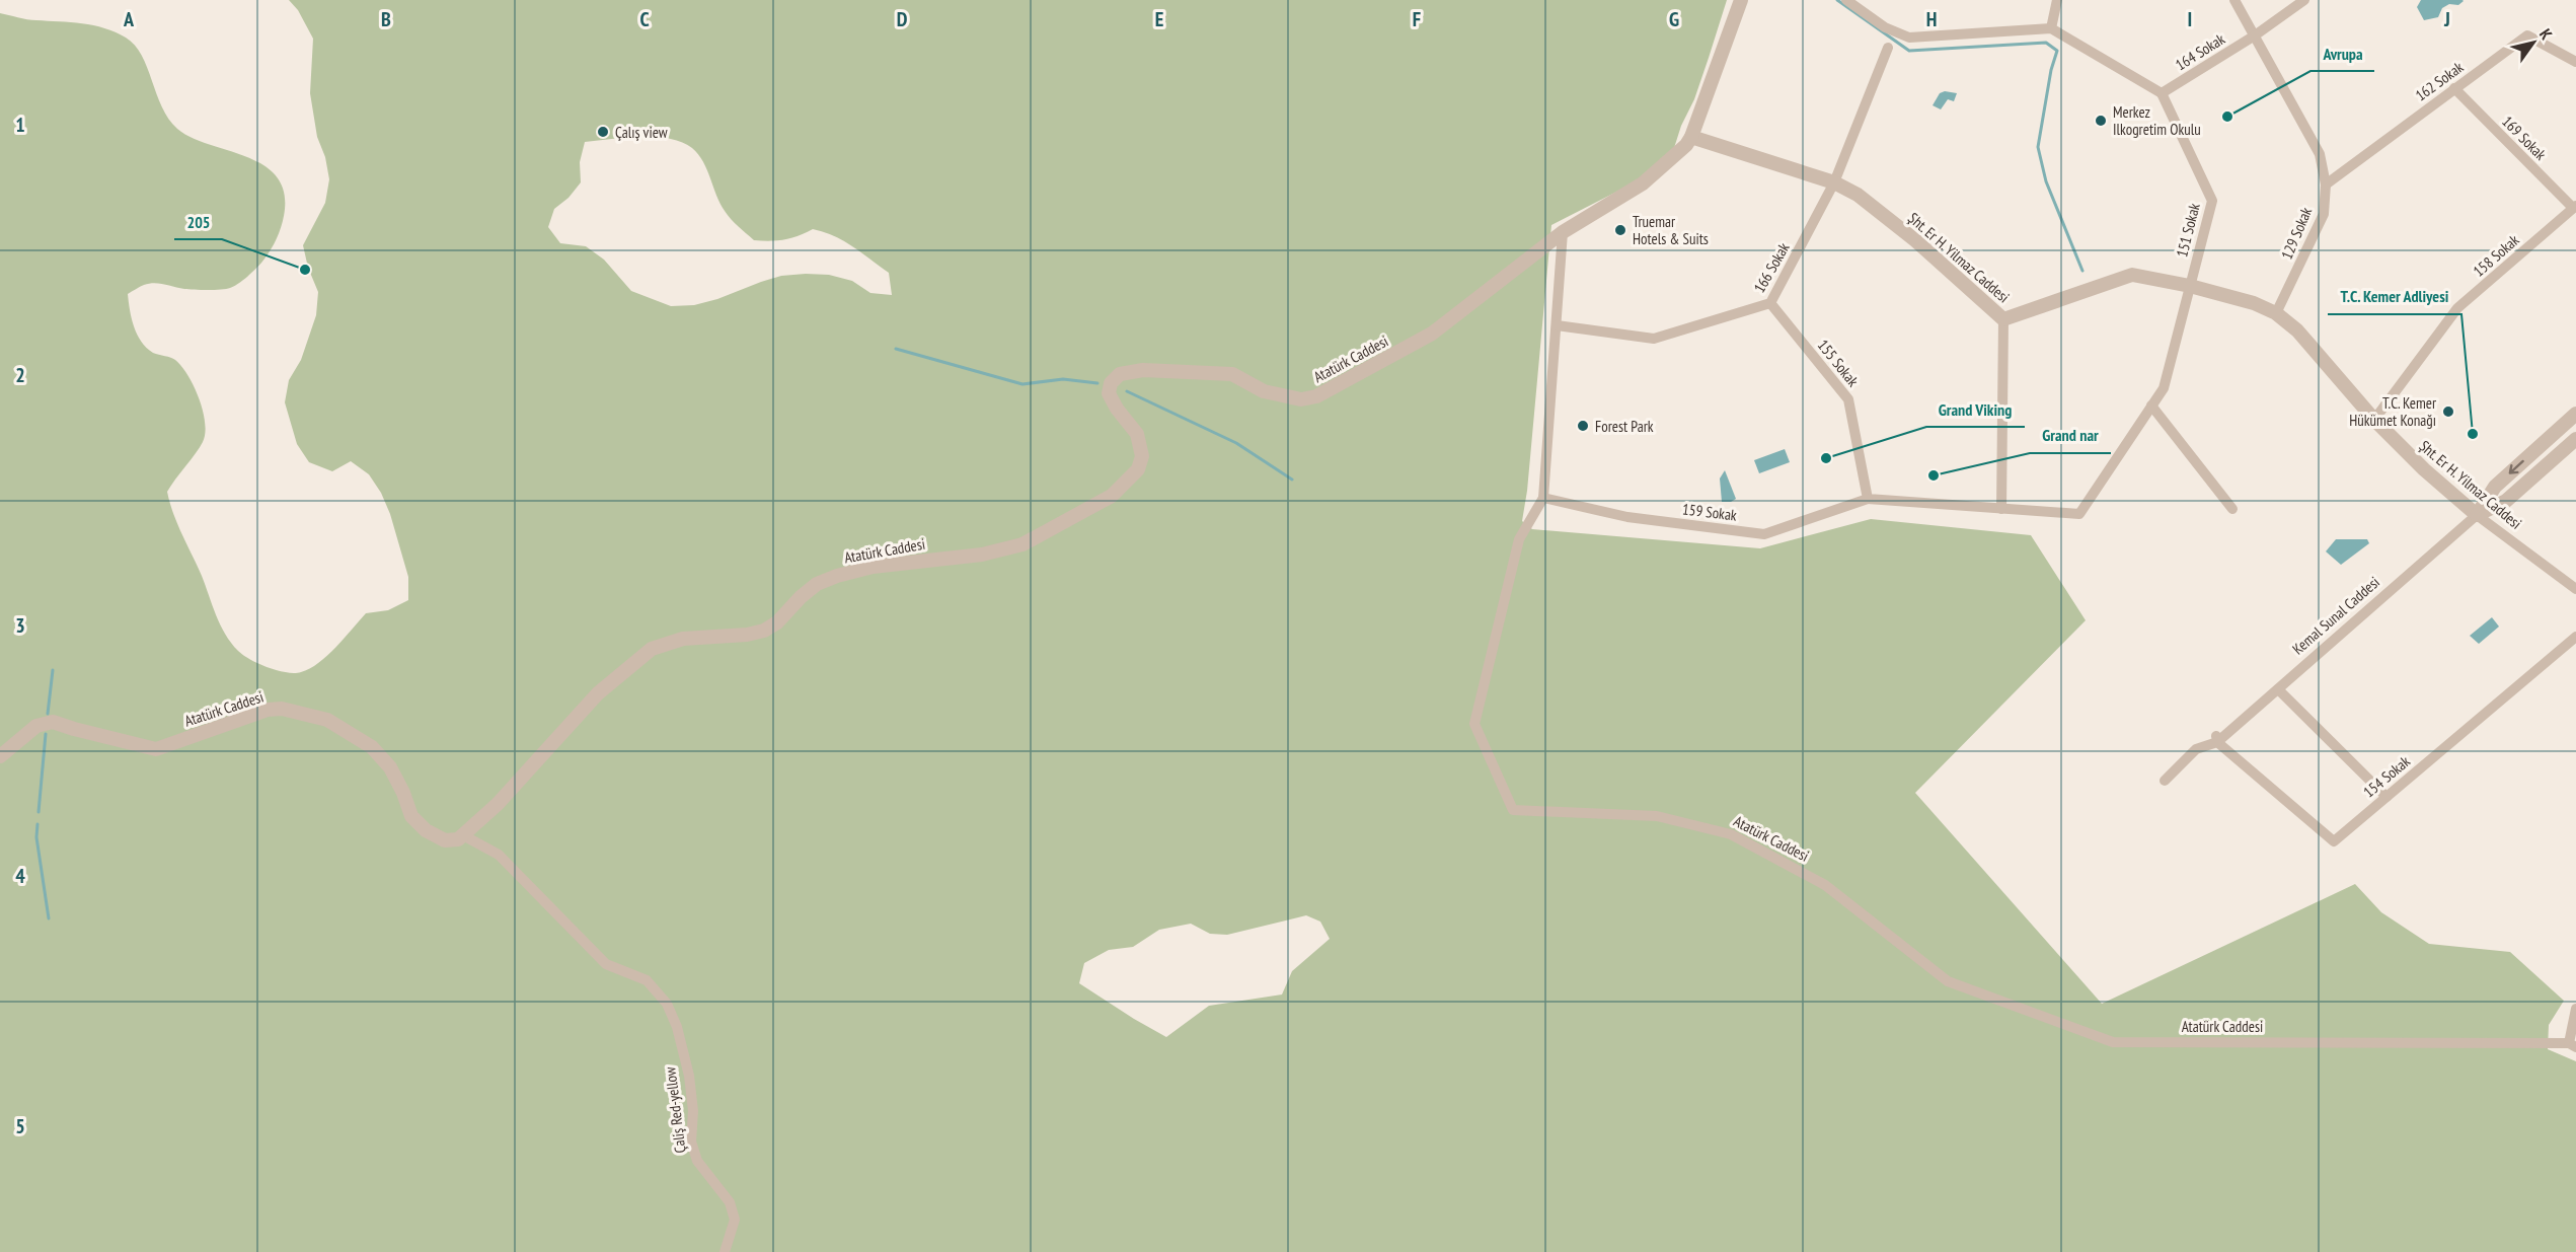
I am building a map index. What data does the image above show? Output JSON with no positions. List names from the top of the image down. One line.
{"streets":{"street":["164 Sokak","162 Sokak","169 Sokak","151 Sokak","129 Sokak","158 Sokak","Şht. Er H. Yilmaz Caddesi","166 Sokak","Atatürk Caddesi","155 Sokak","159 Sokak","Kemal Sunal Caddesi","154 Sokak","Çaliş Red-yellow"]},"crossings":[["164 Sokak","151 Sokak"],["164 Sokak","129 Sokak"],["162 Sokak","169 Sokak"],["162 Sokak","129 Sokak"],["169 Sokak","158 Sokak"],["151 Sokak","Şht. Er H. Yilmaz Caddesi"],["129 Sokak","Şht. Er H. Yilmaz Caddesi"],["158 Sokak","Şht. Er H. Yilmaz Caddesi"],["Şht. Er H. Yilmaz Caddesi","166 Sokak"],["Şht. Er H. Yilmaz Caddesi","Atatürk Caddesi"],["Şht. Er H. Yilmaz Caddesi","Kemal Sunal Caddesi"],["166 Sokak","Atatürk Caddesi"],["166 Sokak","155 Sokak"],["Atatürk Caddesi","159 Sokak"],["Atatürk Caddesi","Çaliş Red-yellow"],["155 Sokak","159 Sokak"],["Kemal Sunal Caddesi","154 Sokak"]],"places":["Avrupa","Merkez Ilkogretim Okulu","Çalış view","Truemar Hotels & Suits","205","T.C. Kemer Hükümet Konağı","Forest Park","T.C. Kemer Adliyesi","Grand Viking","Grand nar"],"north":"top right","grid":{"columns":["A","B","C","D","E","F","G","H","I","J"],"rows":["1","2","3","4","5"]}}
